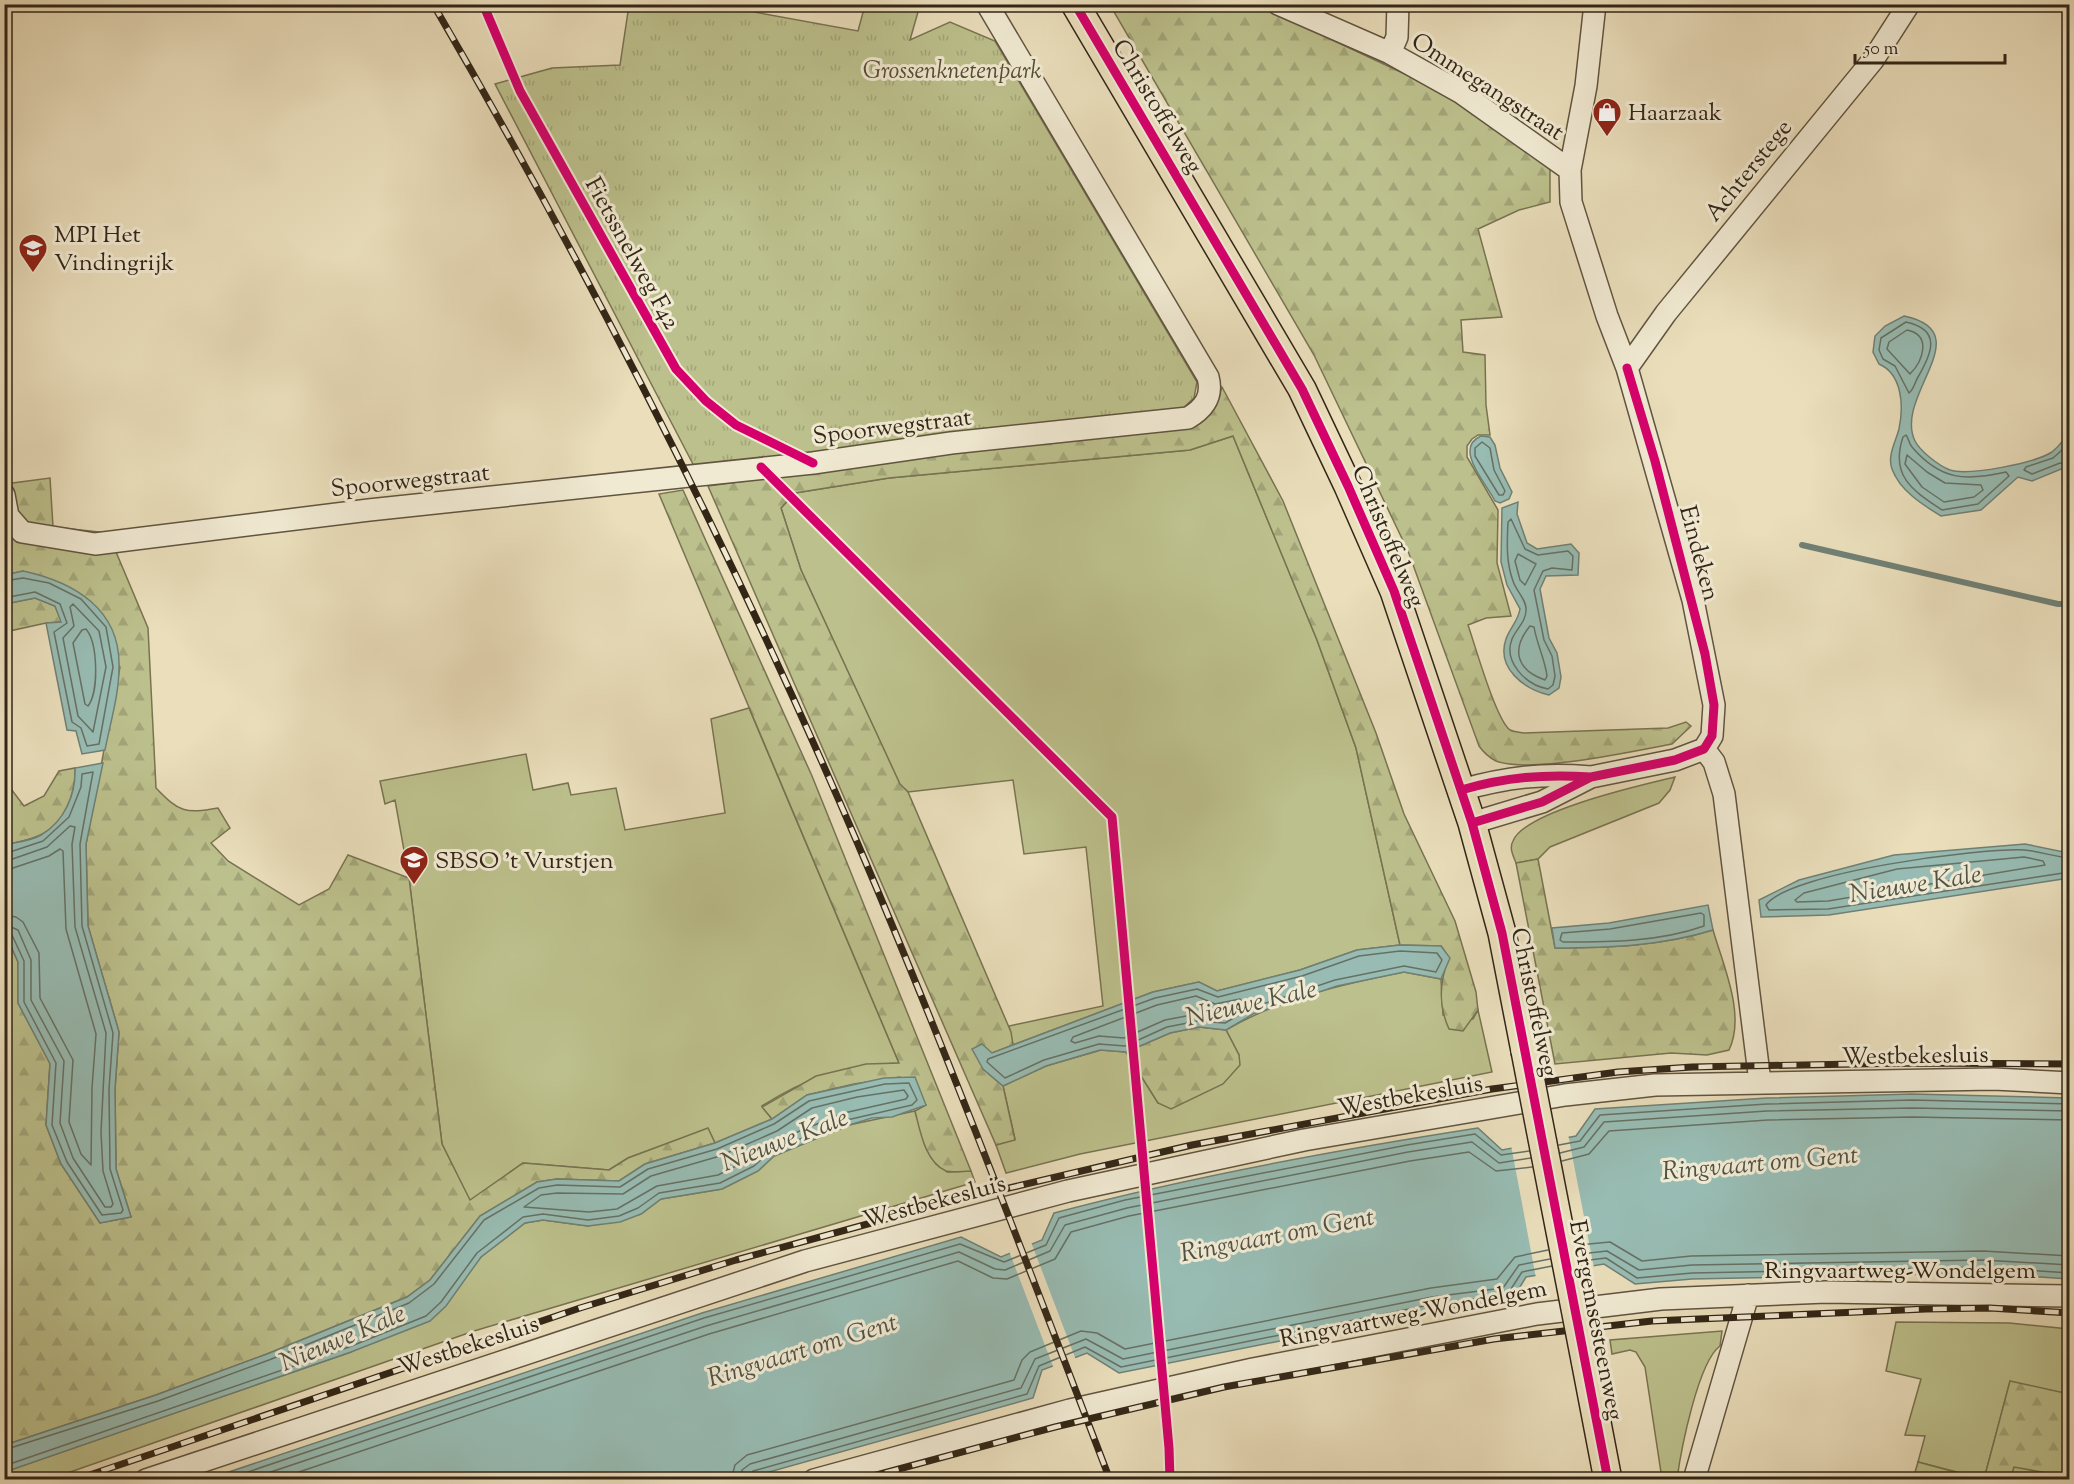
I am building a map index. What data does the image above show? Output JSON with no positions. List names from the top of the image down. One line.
{"streets":{"main road":["Christoffelweg","Evergemsesteenweg"],"street":["Ommegangstraat","Achterstege","Spoorwegstraat","Eindeken","Westbekesluis","Ringvaartweg-Wondelgem"],"cycle path":["Fietssnelweg F42"]},"crossings":[["Ommegangstraat","Eindeken"],["Christoffelweg","Evergemsesteenweg"],["Achterstege","Eindeken"]],"water":["Nieuwe Kale","Ringvaart om Gent"],"parks":["Grossenknetenpark"],"places":{"shop":["Haarzaak"],"school or university":["MPI Het Vindingrijk","SBSO 't Vurstjen"]},"scale_bar":"50 m"}
